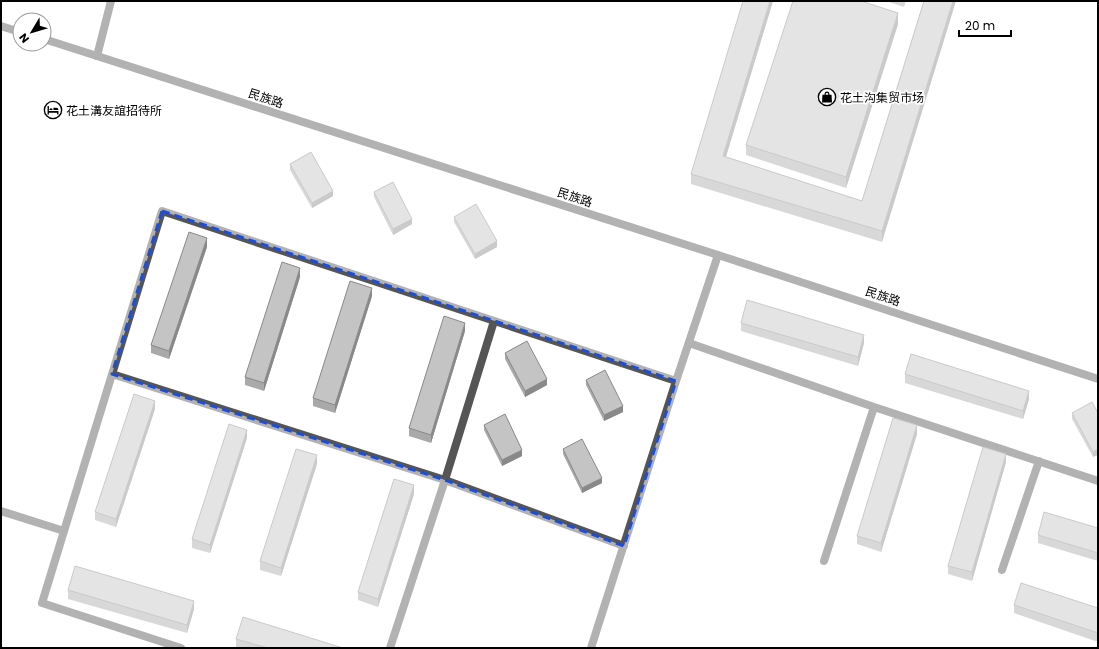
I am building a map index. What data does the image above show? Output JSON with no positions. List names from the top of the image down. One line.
{"streets":{"street":["民族路"]},"places":{"shop":["花土沟集贸市场"],"hotel":["花土溝友誼招待所"]},"scale_bar":"20 m","north":"bottom left"}
